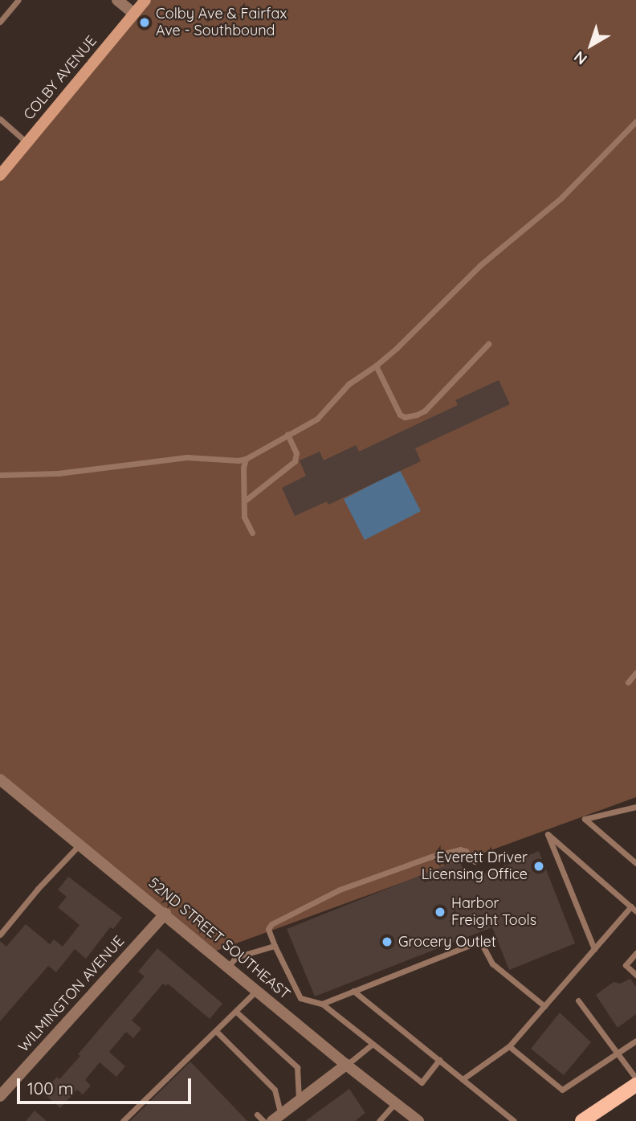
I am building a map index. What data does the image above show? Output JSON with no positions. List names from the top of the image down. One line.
{"streets":{"main road":["COLBY AVENUE"],"street":["52ND STREET SOUTHEAST","WILMINGTON AVENUE"]},"crossings":[["52ND STREET SOUTHEAST","WILMINGTON AVENUE"]],"places":["Colby Ave & Fairfax Ave - Southbound","Everett Driver Licensing Office","Harbor Freight Tools","Grocery Outlet"],"scale_bar":"100 m","north":"bottom left"}
